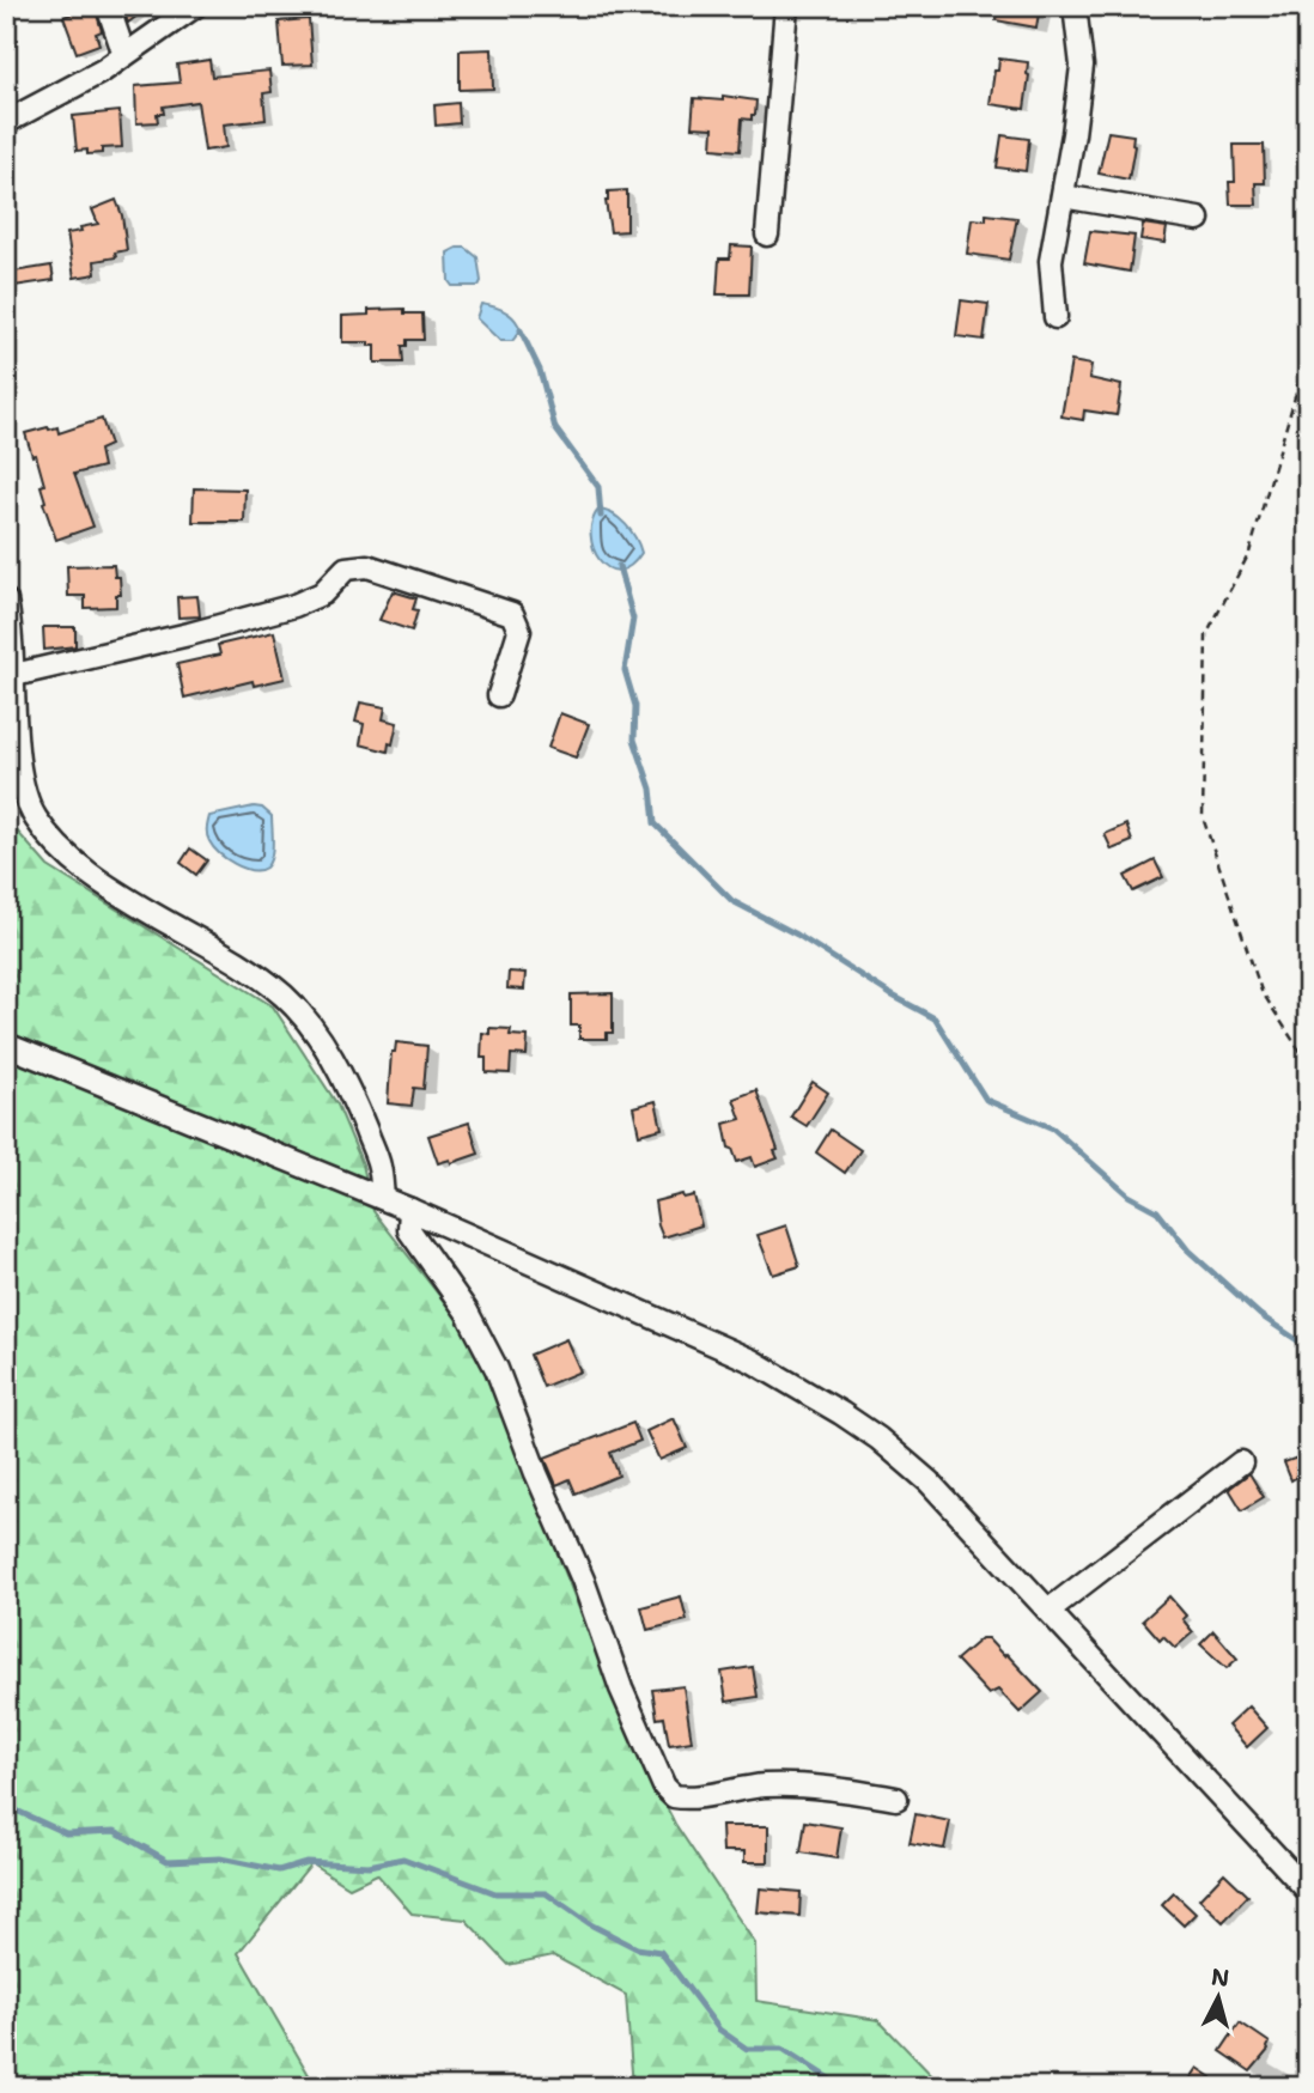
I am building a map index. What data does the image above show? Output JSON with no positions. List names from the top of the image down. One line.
{"north":"top"}
